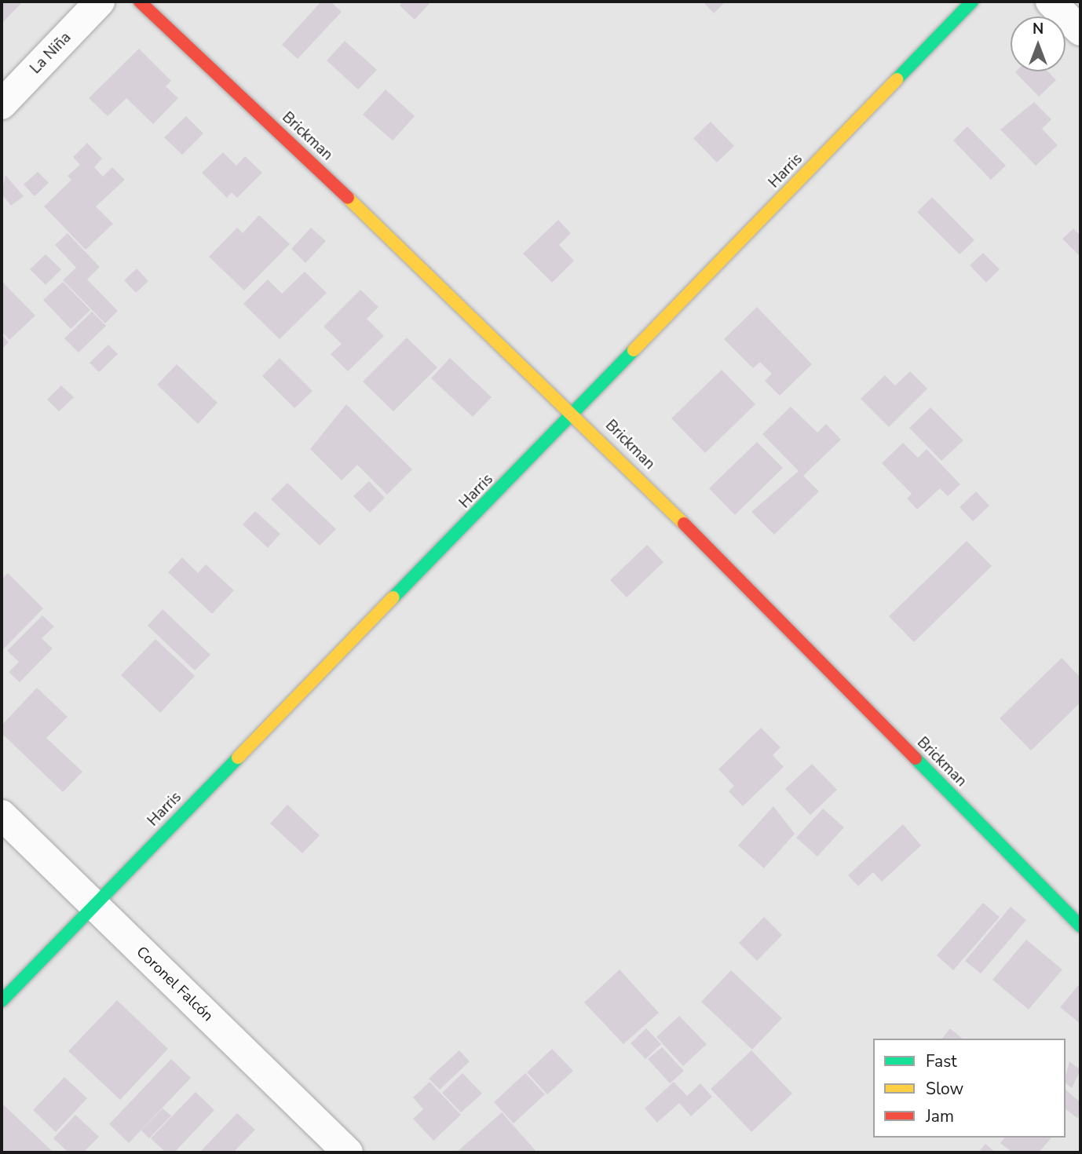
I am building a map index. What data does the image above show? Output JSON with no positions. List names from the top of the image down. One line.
{"streets":{"street":["La Niña","Brickman","Harris","Coronel Falcón"]},"crossings":[["Brickman","Harris"],["Harris","Coronel Falcón"]],"legend":["Fast","Slow","Jam"],"north":"top"}
